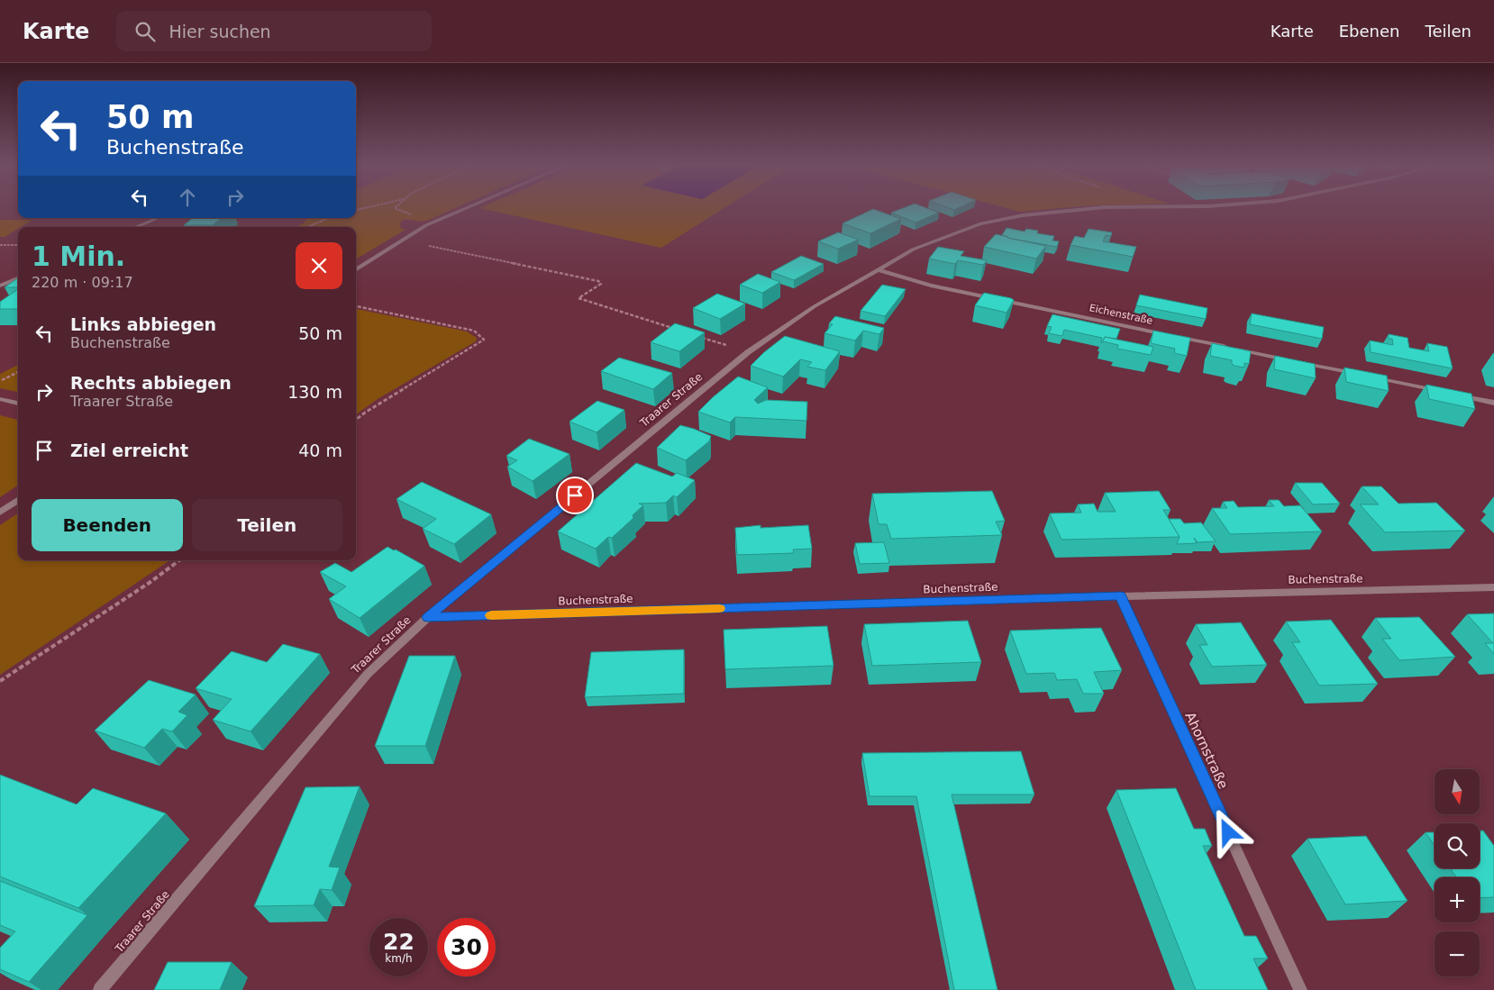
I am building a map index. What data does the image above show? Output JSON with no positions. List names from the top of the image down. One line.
{"streets":{"street":["Eichenstraße","Traarer Straße","Buchenstraße","Ahornstraße"]},"crossings":[["Eichenstraße","Traarer Straße"],["Traarer Straße","Buchenstraße"],["Buchenstraße","Ahornstraße"]],"north":"bottom","page":{"header":"Karte","search":"Hier suchen","nav":["Karte","Ebenen","Teilen"],"turn":["50 m","Buchenstraße"],"heading":["1 Min.","220 m · 09:17"],"list":[{"name":"Links abbiegen","note":"Buchenstraße","value":"50 m"},{"name":"Rechts abbiegen","note":"Traarer Straße","value":"130 m"},{"name":"Ziel erreicht","value":"40 m"}],"buttons":["Beenden","Teilen"],"map_buttons":["+","−"],"speed":"22 km/h","limit":"30"}}
